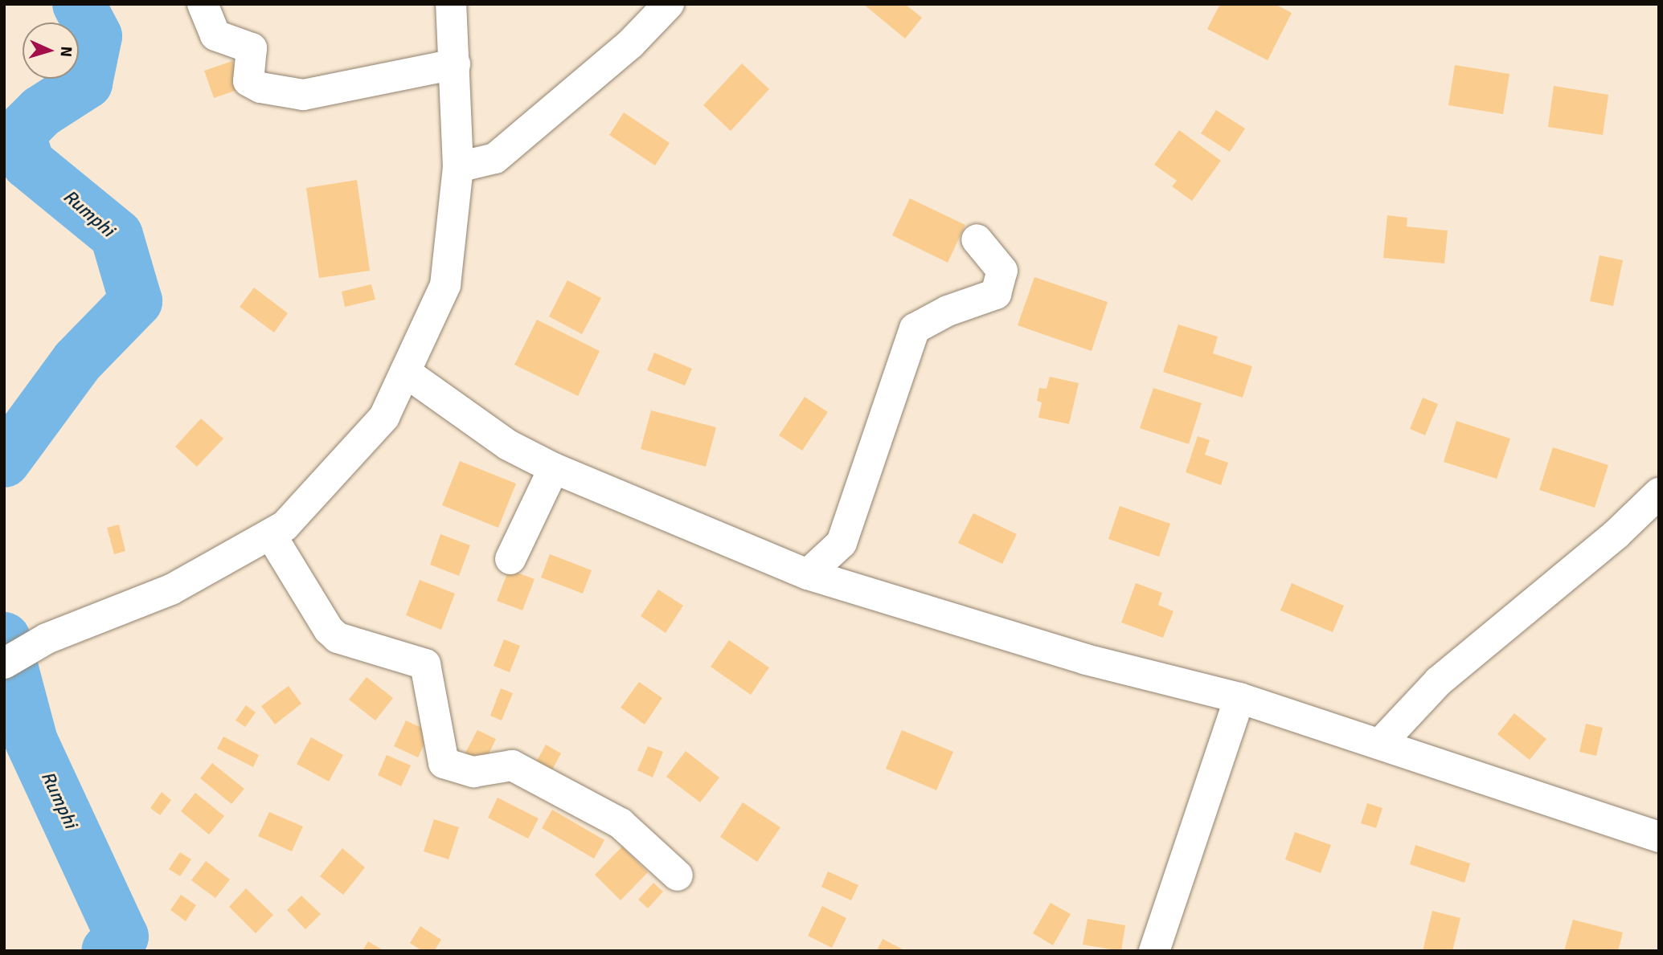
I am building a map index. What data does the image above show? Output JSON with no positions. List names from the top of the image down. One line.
{"water":["Rumphi"],"north":"right"}
